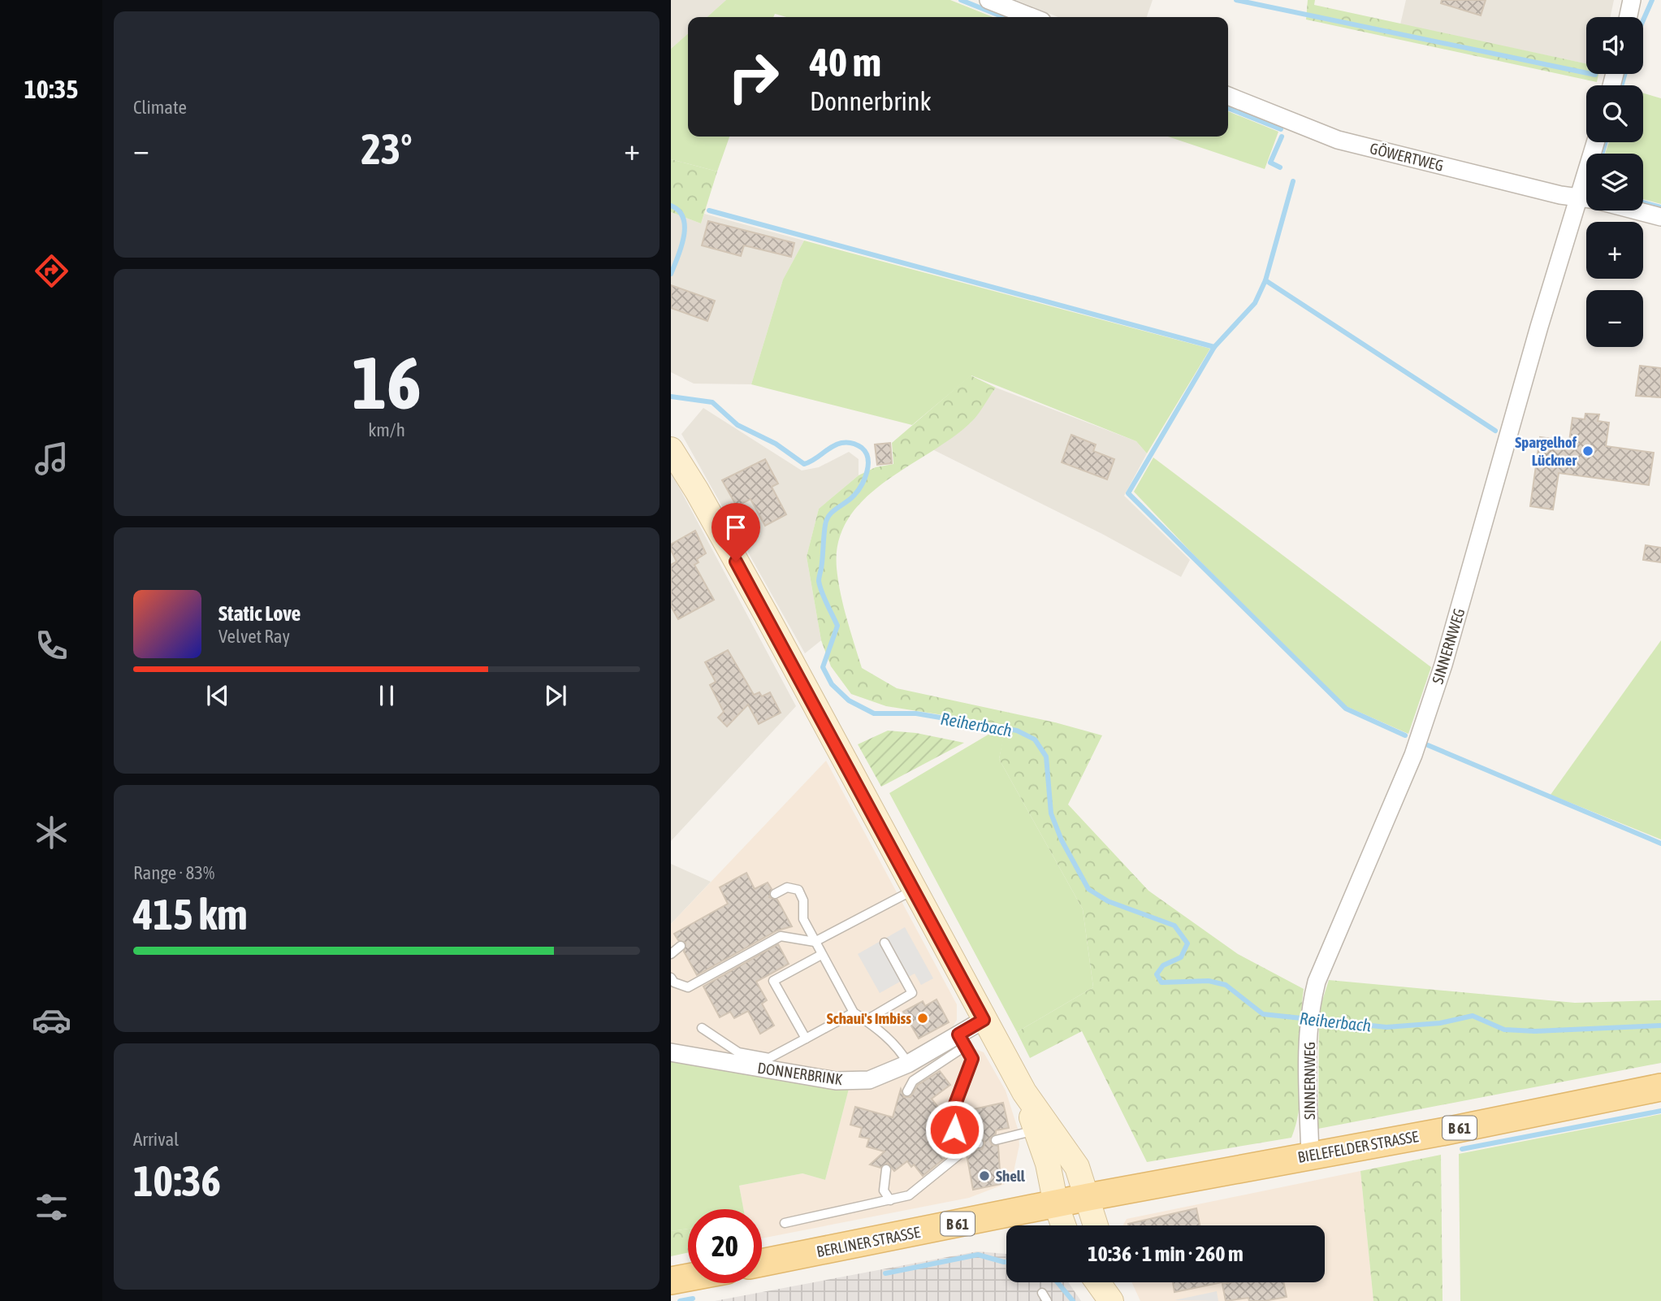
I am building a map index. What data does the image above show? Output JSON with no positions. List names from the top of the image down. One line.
{"streets":{"main road":["B 61","BIELEFELDER STRASSE","BERLINER STRASSE"],"street":["GÖWERTWEG","SINNERNWEG","DONNERBRINK"]},"crossings":[["SINNERNWEG","BIELEFELDER STRASSE"],["BIELEFELDER STRASSE","BERLINER STRASSE"]],"water":["Reiherbach"],"places":["Spargelhof Lückner","Schaui's Imbiss","Shell"],"page":{"tabs":"10:35","tile":["Climate",["16","km/h"],["Range · 83%","415 km"],["Arrival","10:36"]],"map_buttons":["+","−"],"turn":["40 m","Donnerbrink"],"heat":["−","23°","+"],"song":["Static Love","Velvet Ray"],"limit":"20","trip":"10:36 · 1 min · 260 m"}}
